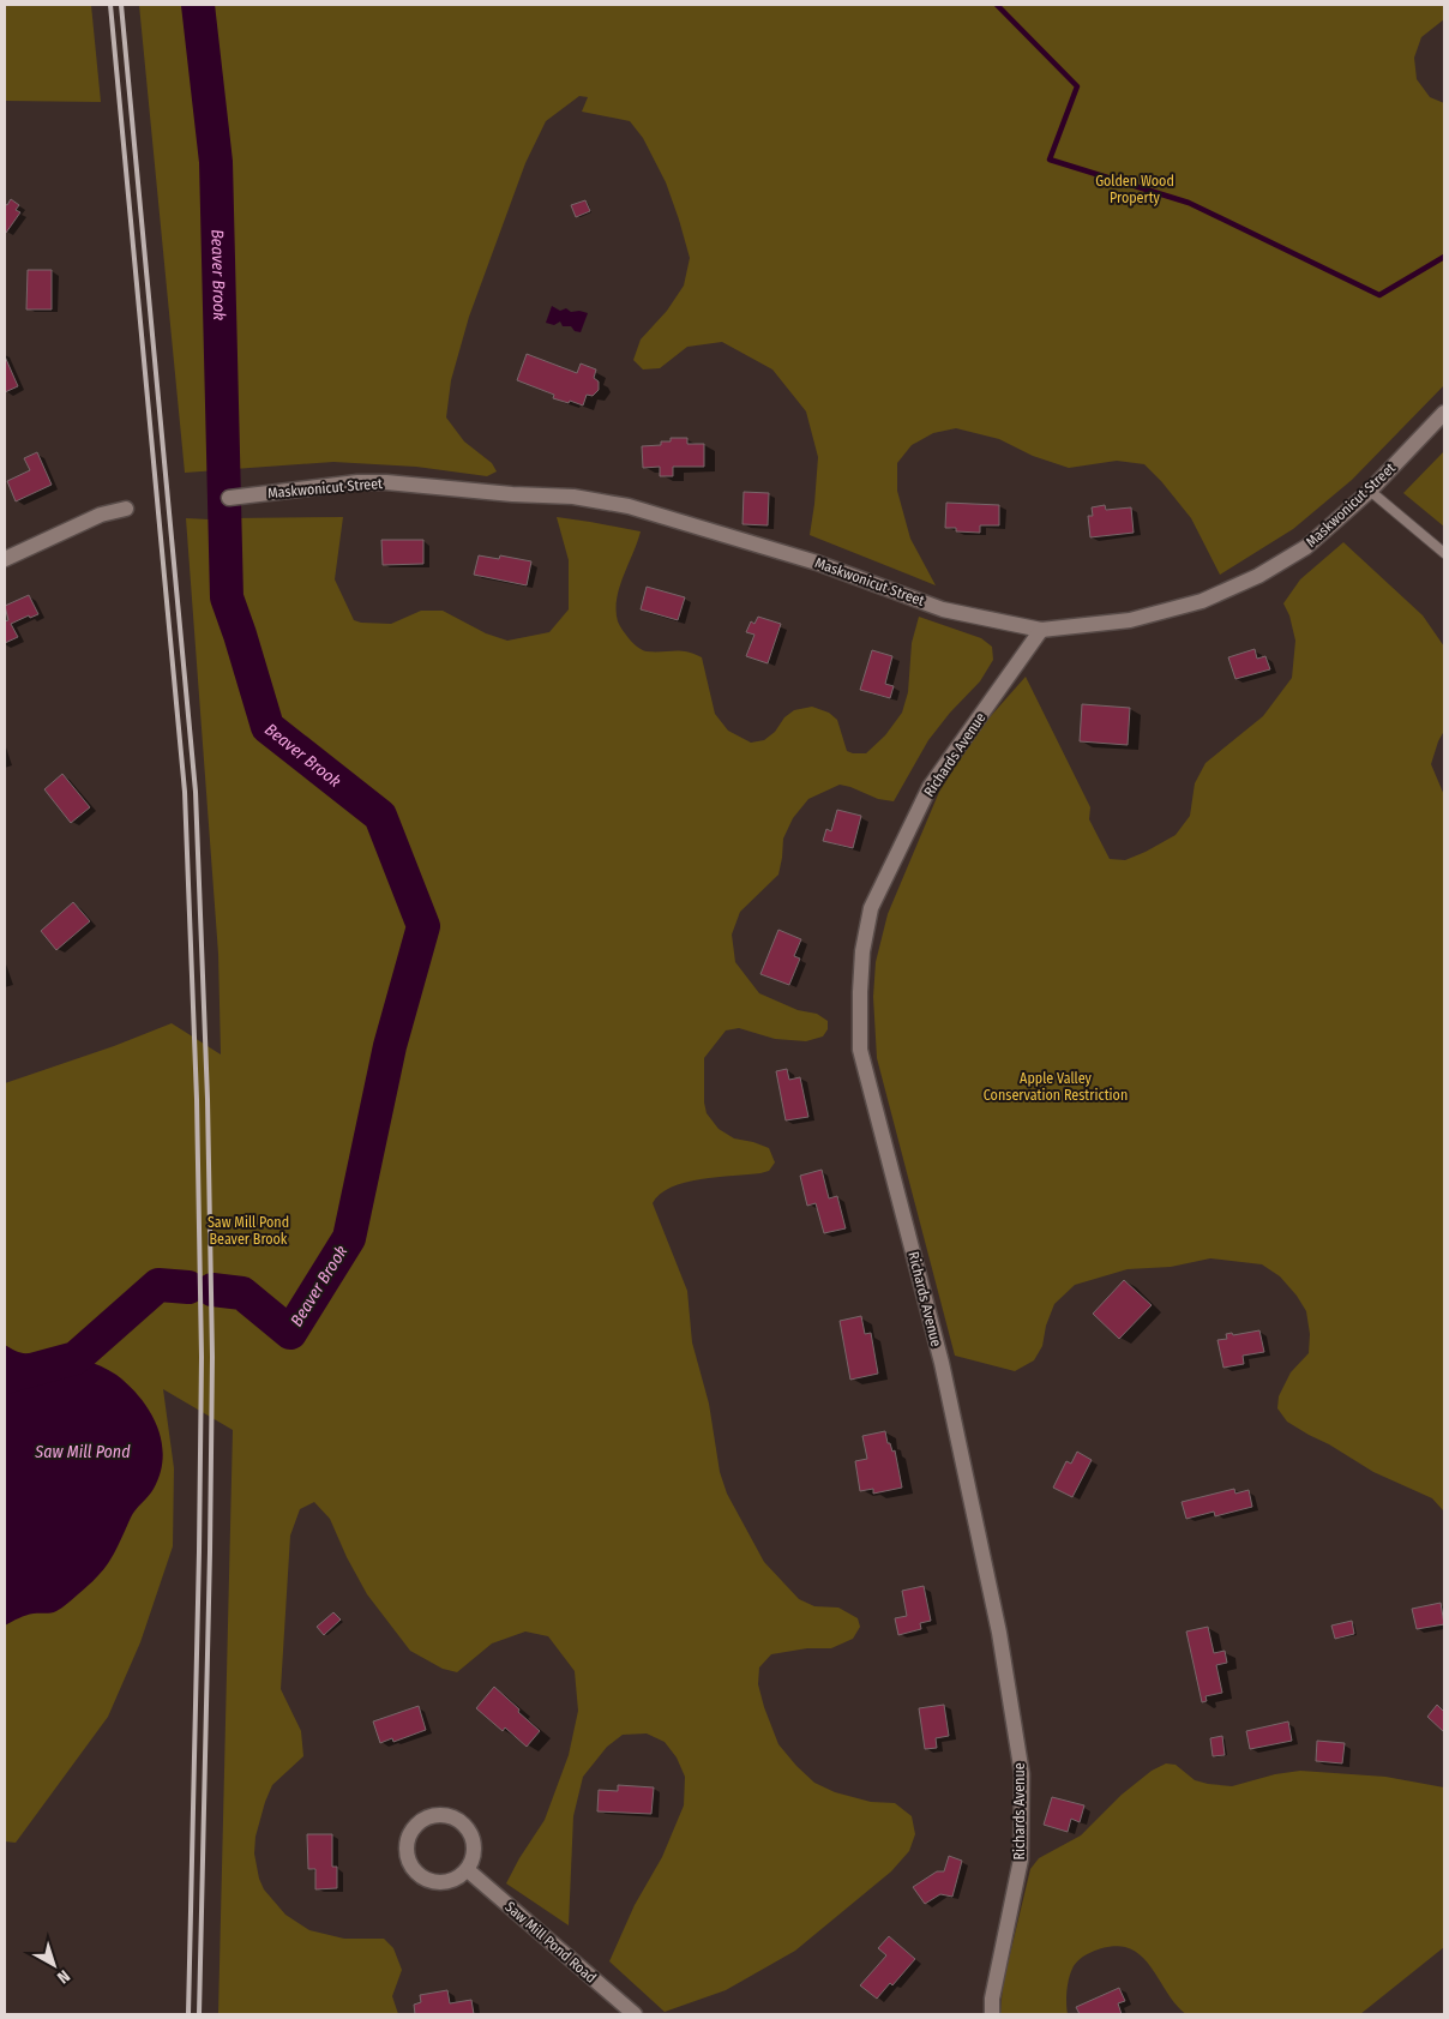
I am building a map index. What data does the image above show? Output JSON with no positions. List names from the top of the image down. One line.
{"streets":{"street":["Maskwonicut Street","Richards Avenue","Saw Mill Pond Road"]},"crossings":[["Maskwonicut Street","Richards Avenue"]],"water":["Beaver Brook","Saw Mill Pond"],"parks":["Golden Wood Property","Apple Valley Conservation Restriction","Saw Mill Pond Beaver Brook"],"north":"bottom right"}
